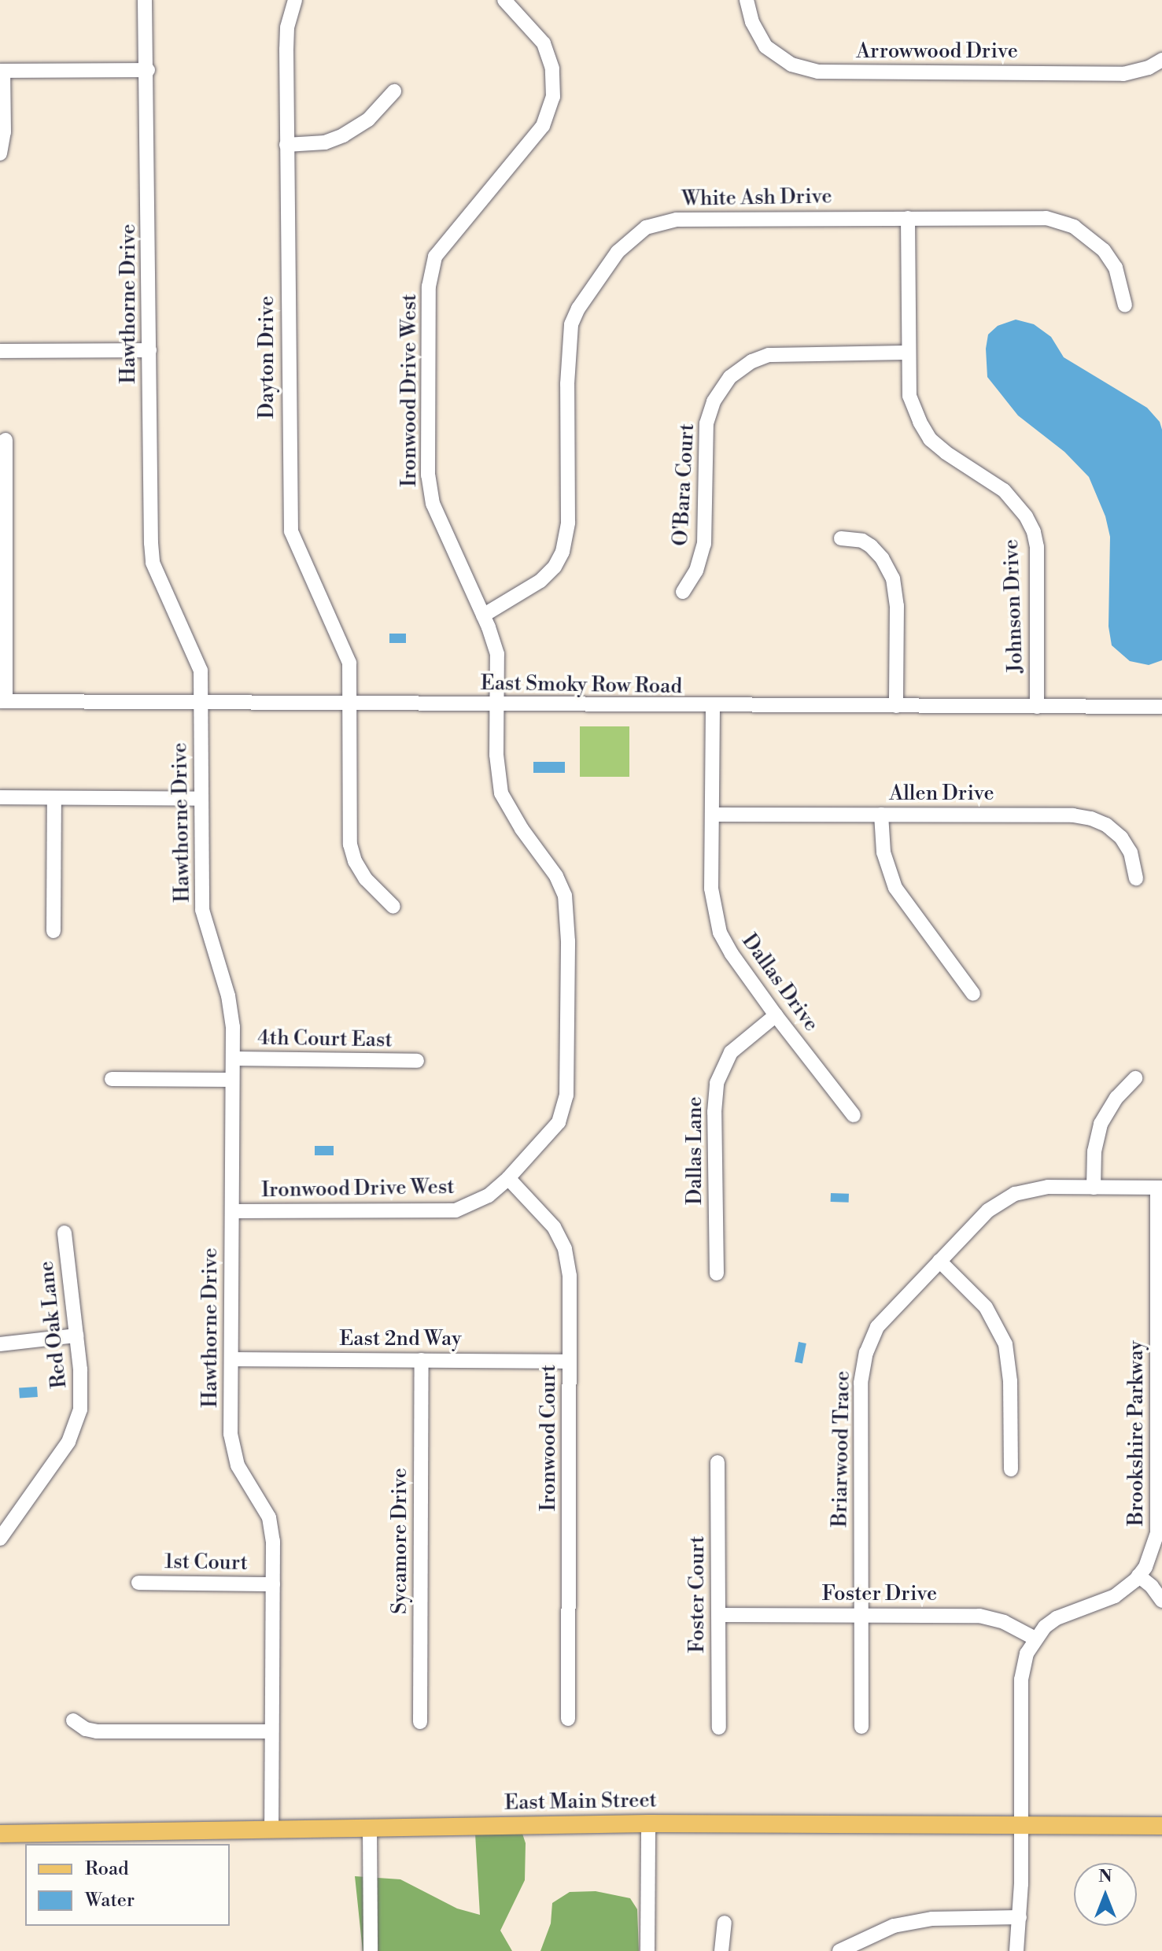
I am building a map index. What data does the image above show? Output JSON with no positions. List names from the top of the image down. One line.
{"streets":{"main road":["East Main Street"],"street":["Arrowwood Drive","White Ash Drive","Hawthorne Drive","Dayton Drive","Ironwood Drive West","O'Bara Court","Johnson Drive","East Smoky Row Road","Allen Drive","Dallas Drive","4th Court East","Dallas Lane","Red Oak Lane","East 2nd Way","Brookshire Parkway","Ironwood Court","Briarwood Trace","Sycamore Drive","1st Court","Foster Court","Foster Drive"]},"crossings":[["White Ash Drive","Ironwood Drive West"],["White Ash Drive","Johnson Drive"],["Hawthorne Drive","Ironwood Drive West"],["Hawthorne Drive","East Smoky Row Road"],["Hawthorne Drive","4th Court East"],["Hawthorne Drive","East 2nd Way"],["Hawthorne Drive","1st Court"],["Hawthorne Drive","East Main Street"],["Dayton Drive","East Smoky Row Road"],["Ironwood Drive West","East Smoky Row Road"],["Ironwood Drive West","Ironwood Court"],["O'Bara Court","Johnson Drive"],["Johnson Drive","East Smoky Row Road"],["East Smoky Row Road","Dallas Drive"],["Allen Drive","Dallas Drive"],["Dallas Drive","Dallas Lane"],["East 2nd Way","Ironwood Court"],["East 2nd Way","Sycamore Drive"],["Brookshire Parkway","Briarwood Trace"],["Brookshire Parkway","Foster Drive"],["Brookshire Parkway","East Main Street"],["Briarwood Trace","Foster Drive"],["Foster Court","Foster Drive"]],"legend":["Road","Water"],"north":"top"}
